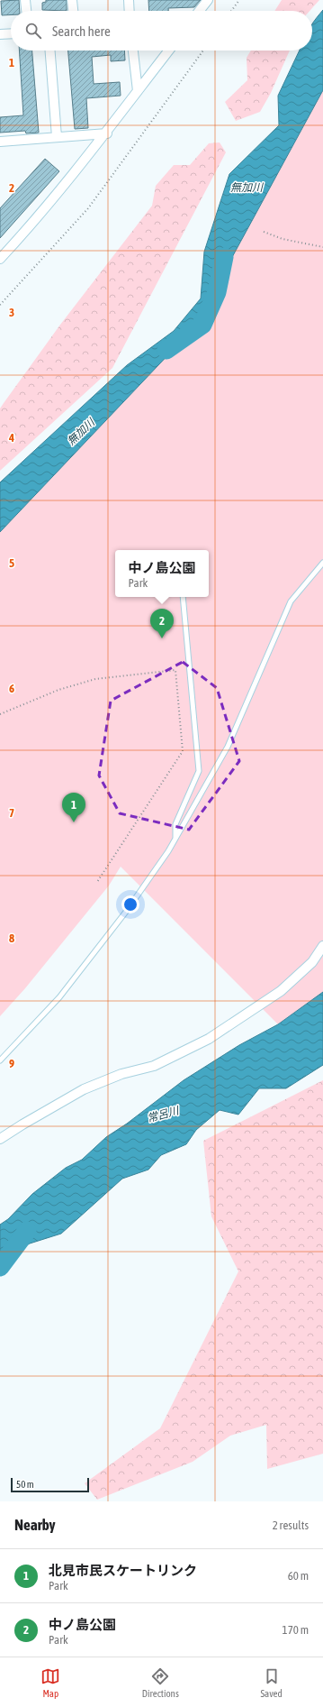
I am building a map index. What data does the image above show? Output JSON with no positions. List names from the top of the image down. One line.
{"water":["無加川","常呂川"],"scale_bar":"50 m","page":{"search":"Search here","popup":["中ノ島公園","Park"],"pins":["2","1"],"scale":"50 m","heading":["Nearby","2 results"],"list":[{"mark":"1","name":"北見市民スケートリンク","note":"Park","value":"60 m"},{"mark":"2","name":"中ノ島公園","note":"Park","value":"170 m"}],"nav":["Map","Directions","Saved"]},"grid":{"rows":["1","2","3","4","5","6","7","8","9"]}}
